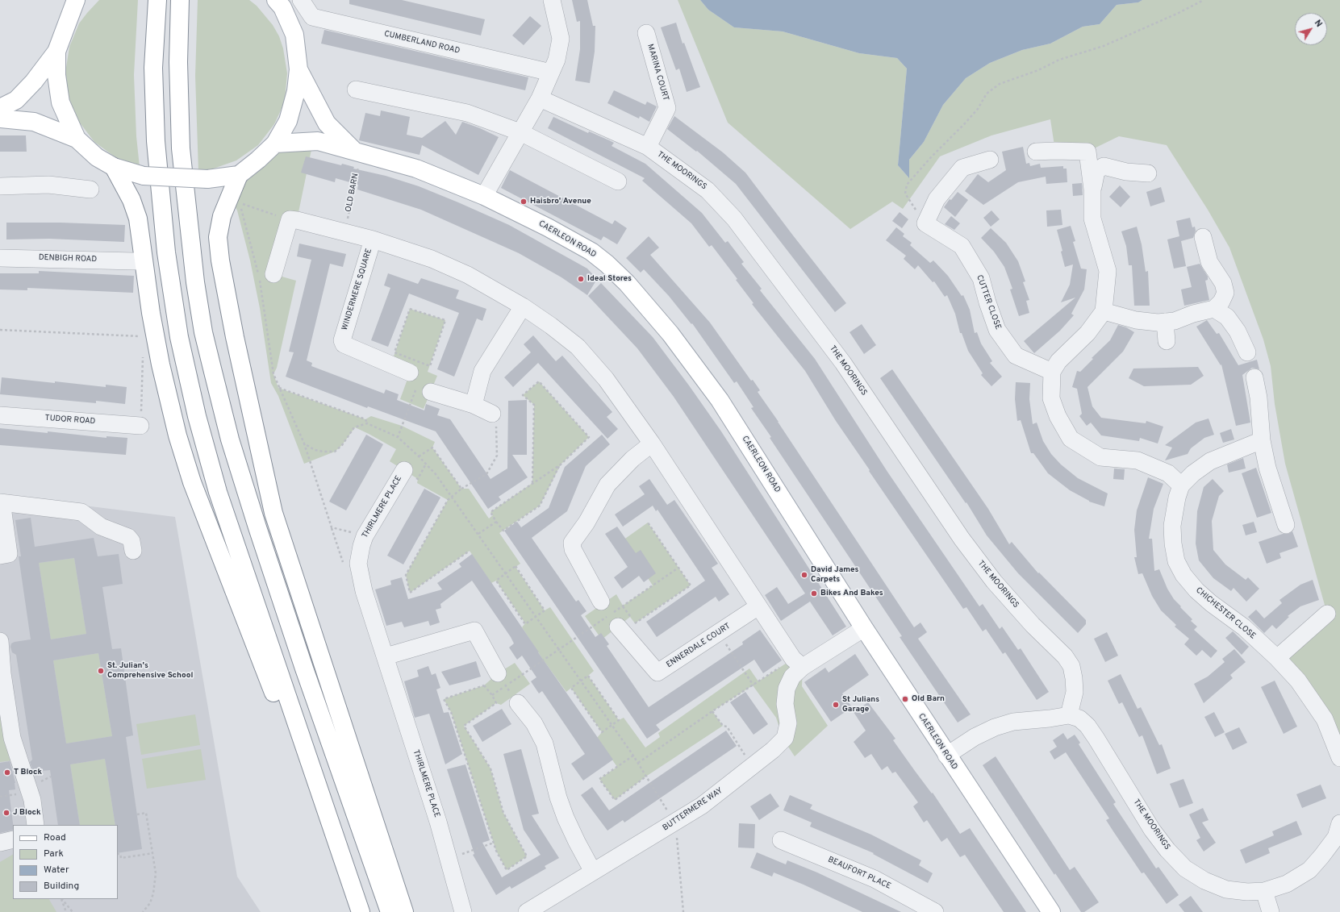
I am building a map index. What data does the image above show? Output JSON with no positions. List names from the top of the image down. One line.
{"streets":{"main road":["CAERLEON ROAD"],"street":["CUMBERLAND ROAD","MARINA COURT","THE MOORINGS","DENBIGH ROAD","WINDERMERE SQUARE","CUTTER CLOSE","TUDOR ROAD","THIRLMERE PLACE","CHICHESTER CLOSE","ENNERDALE COURT","BUTTERMERE WAY","BEAUFORT PLACE"],"path":["OLD BARN"]},"crossings":[["MARINA COURT","THE MOORINGS"],["OLD BARN","CAERLEON ROAD"]],"places":["Haisbro' Avenue","Ideal Stores","David James Carpets","Bikes And Bakes","St. Julian's Comprehensive School","Old Barn","St Julians Garage","T Block","J Block"],"legend":["Road","Park","Water","Building"],"north":"top right"}
